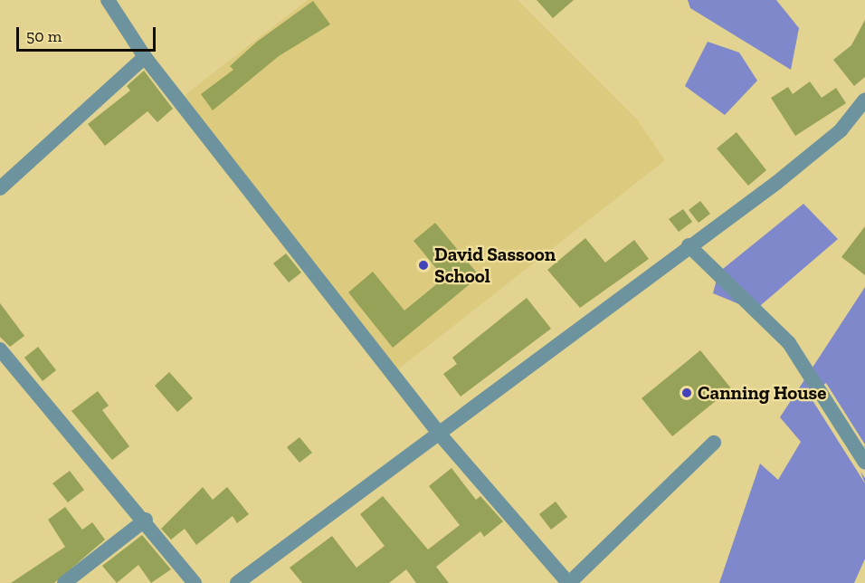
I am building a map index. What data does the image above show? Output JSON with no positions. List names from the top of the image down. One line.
{"places":["David Sassoon School","Canning House"],"scale_bar":"50 m"}
